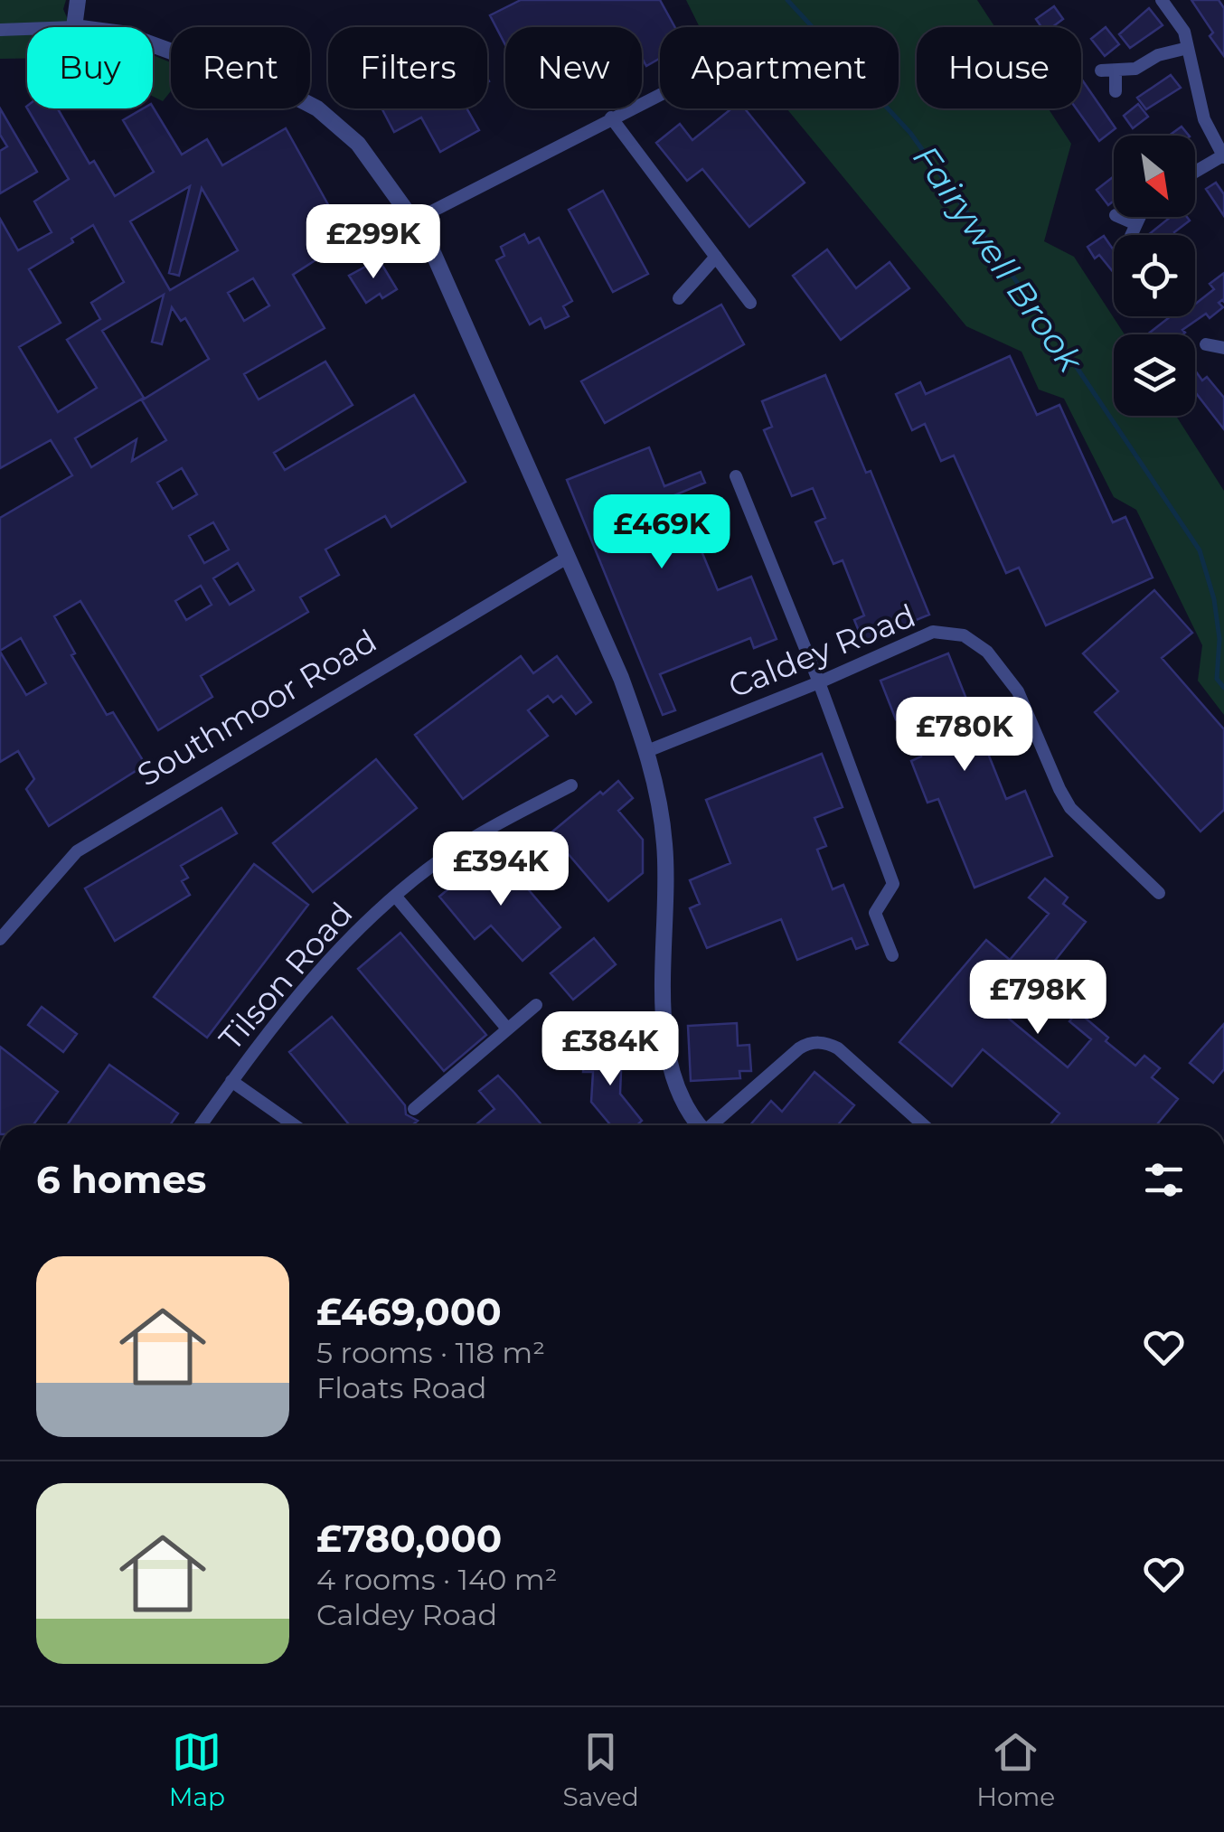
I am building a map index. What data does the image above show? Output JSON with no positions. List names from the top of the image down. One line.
{"streets":{"street":["Caldey Road","Southmoor Road","Tilson Road"]},"water":["Fairywell Brook"],"north":"bottom right","page":{"chip":["Buy","Rent","Filters","New","Apartment","House"],"price":["£299K","£469K","£780K","£394K","£798K","£384K"],"heading":"6 homes","list":[{"name":"£469,000","note":"5 rooms · 118 m² · Floats Road"},{"name":"£780,000","note":"4 rooms · 140 m² · Caldey Road"}],"tabs":["Map","Saved","Home"]}}
